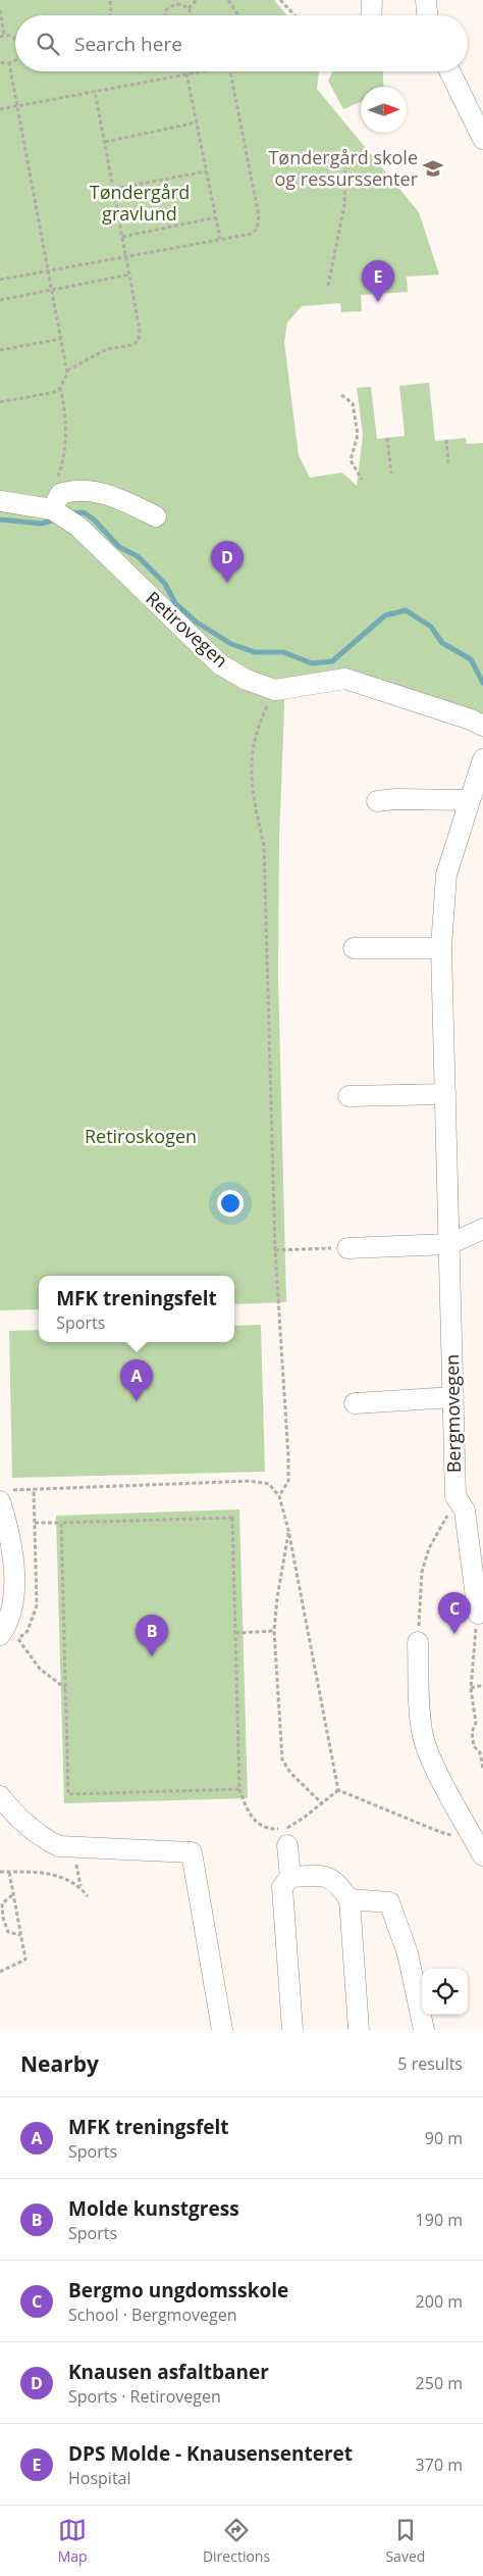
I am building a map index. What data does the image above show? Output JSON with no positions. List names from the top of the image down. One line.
{"streets":{"street":["Retirovegen","Bergmovegen"]},"parks":["Tøndergård gravlund","Retiroskogen"],"places":{"school or university":["Tøndergård skole og ressurssenter"]},"north":"right","page":{"search":"Search here","pins":["E","D","A","C","B"],"popup":["MFK treningsfelt","Sports"],"heading":["Nearby","5 results"],"list":[{"mark":"A","name":"MFK treningsfelt","note":"Sports","value":"90 m"},{"mark":"B","name":"Molde kunstgress","note":"Sports","value":"190 m"},{"mark":"C","name":"Bergmo ungdomsskole","note":"School · Bergmovegen","value":"200 m"},{"mark":"D","name":"Knausen asfaltbaner","note":"Sports · Retirovegen","value":"250 m"},{"mark":"E","name":"DPS Molde - Knausensenteret","note":"Hospital","value":"370 m"}],"nav":["Map","Directions","Saved"]}}
